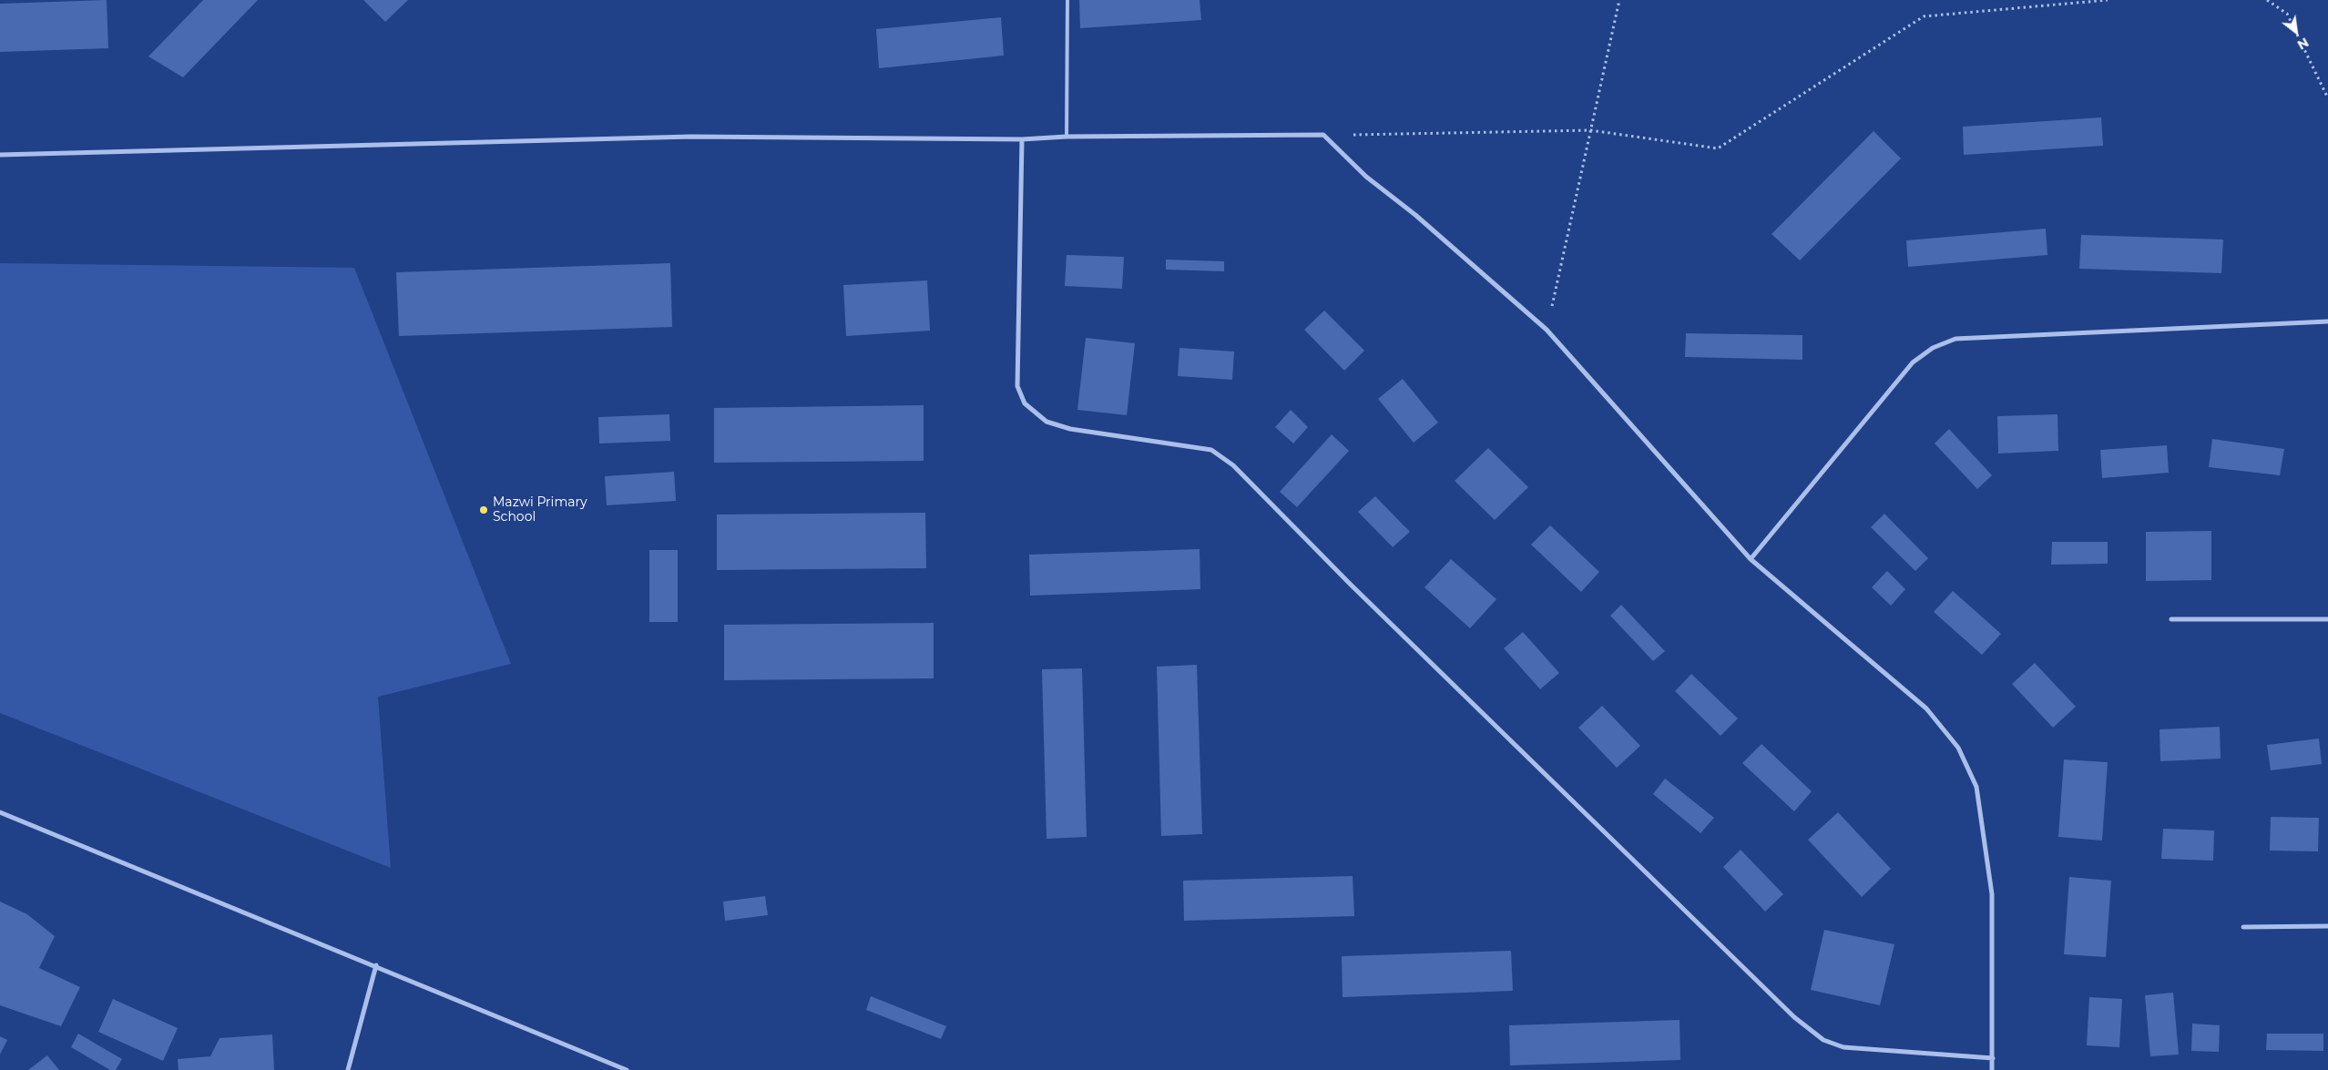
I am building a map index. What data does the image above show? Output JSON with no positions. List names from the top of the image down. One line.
{"places":["Mazwi Primary School"],"north":"bottom right"}
